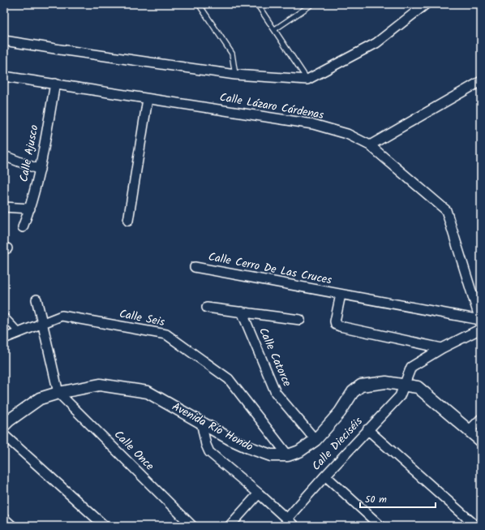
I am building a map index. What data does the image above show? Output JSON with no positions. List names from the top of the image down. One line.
{"streets":{"street":["Calle Lázaro Cárdenas","Calle Ajusco","Calle Cerro De Las Cruces","Calle Seis","Calle Catorce","Avenida Río Hondo","Calle Dieciséis","Calle Once"]},"crossings":[["Calle Lázaro Cárdenas","Calle Ajusco"],["Calle Lázaro Cárdenas","Calle Cerro De Las Cruces"],["Calle Lázaro Cárdenas","Calle Dieciséis"],["Calle Cerro De Las Cruces","Calle Dieciséis"],["Calle Seis","Avenida Río Hondo"],["Calle Catorce","Avenida Río Hondo"],["Avenida Río Hondo","Calle Dieciséis"],["Avenida Río Hondo","Calle Once"]],"scale_bar":"50 m"}
